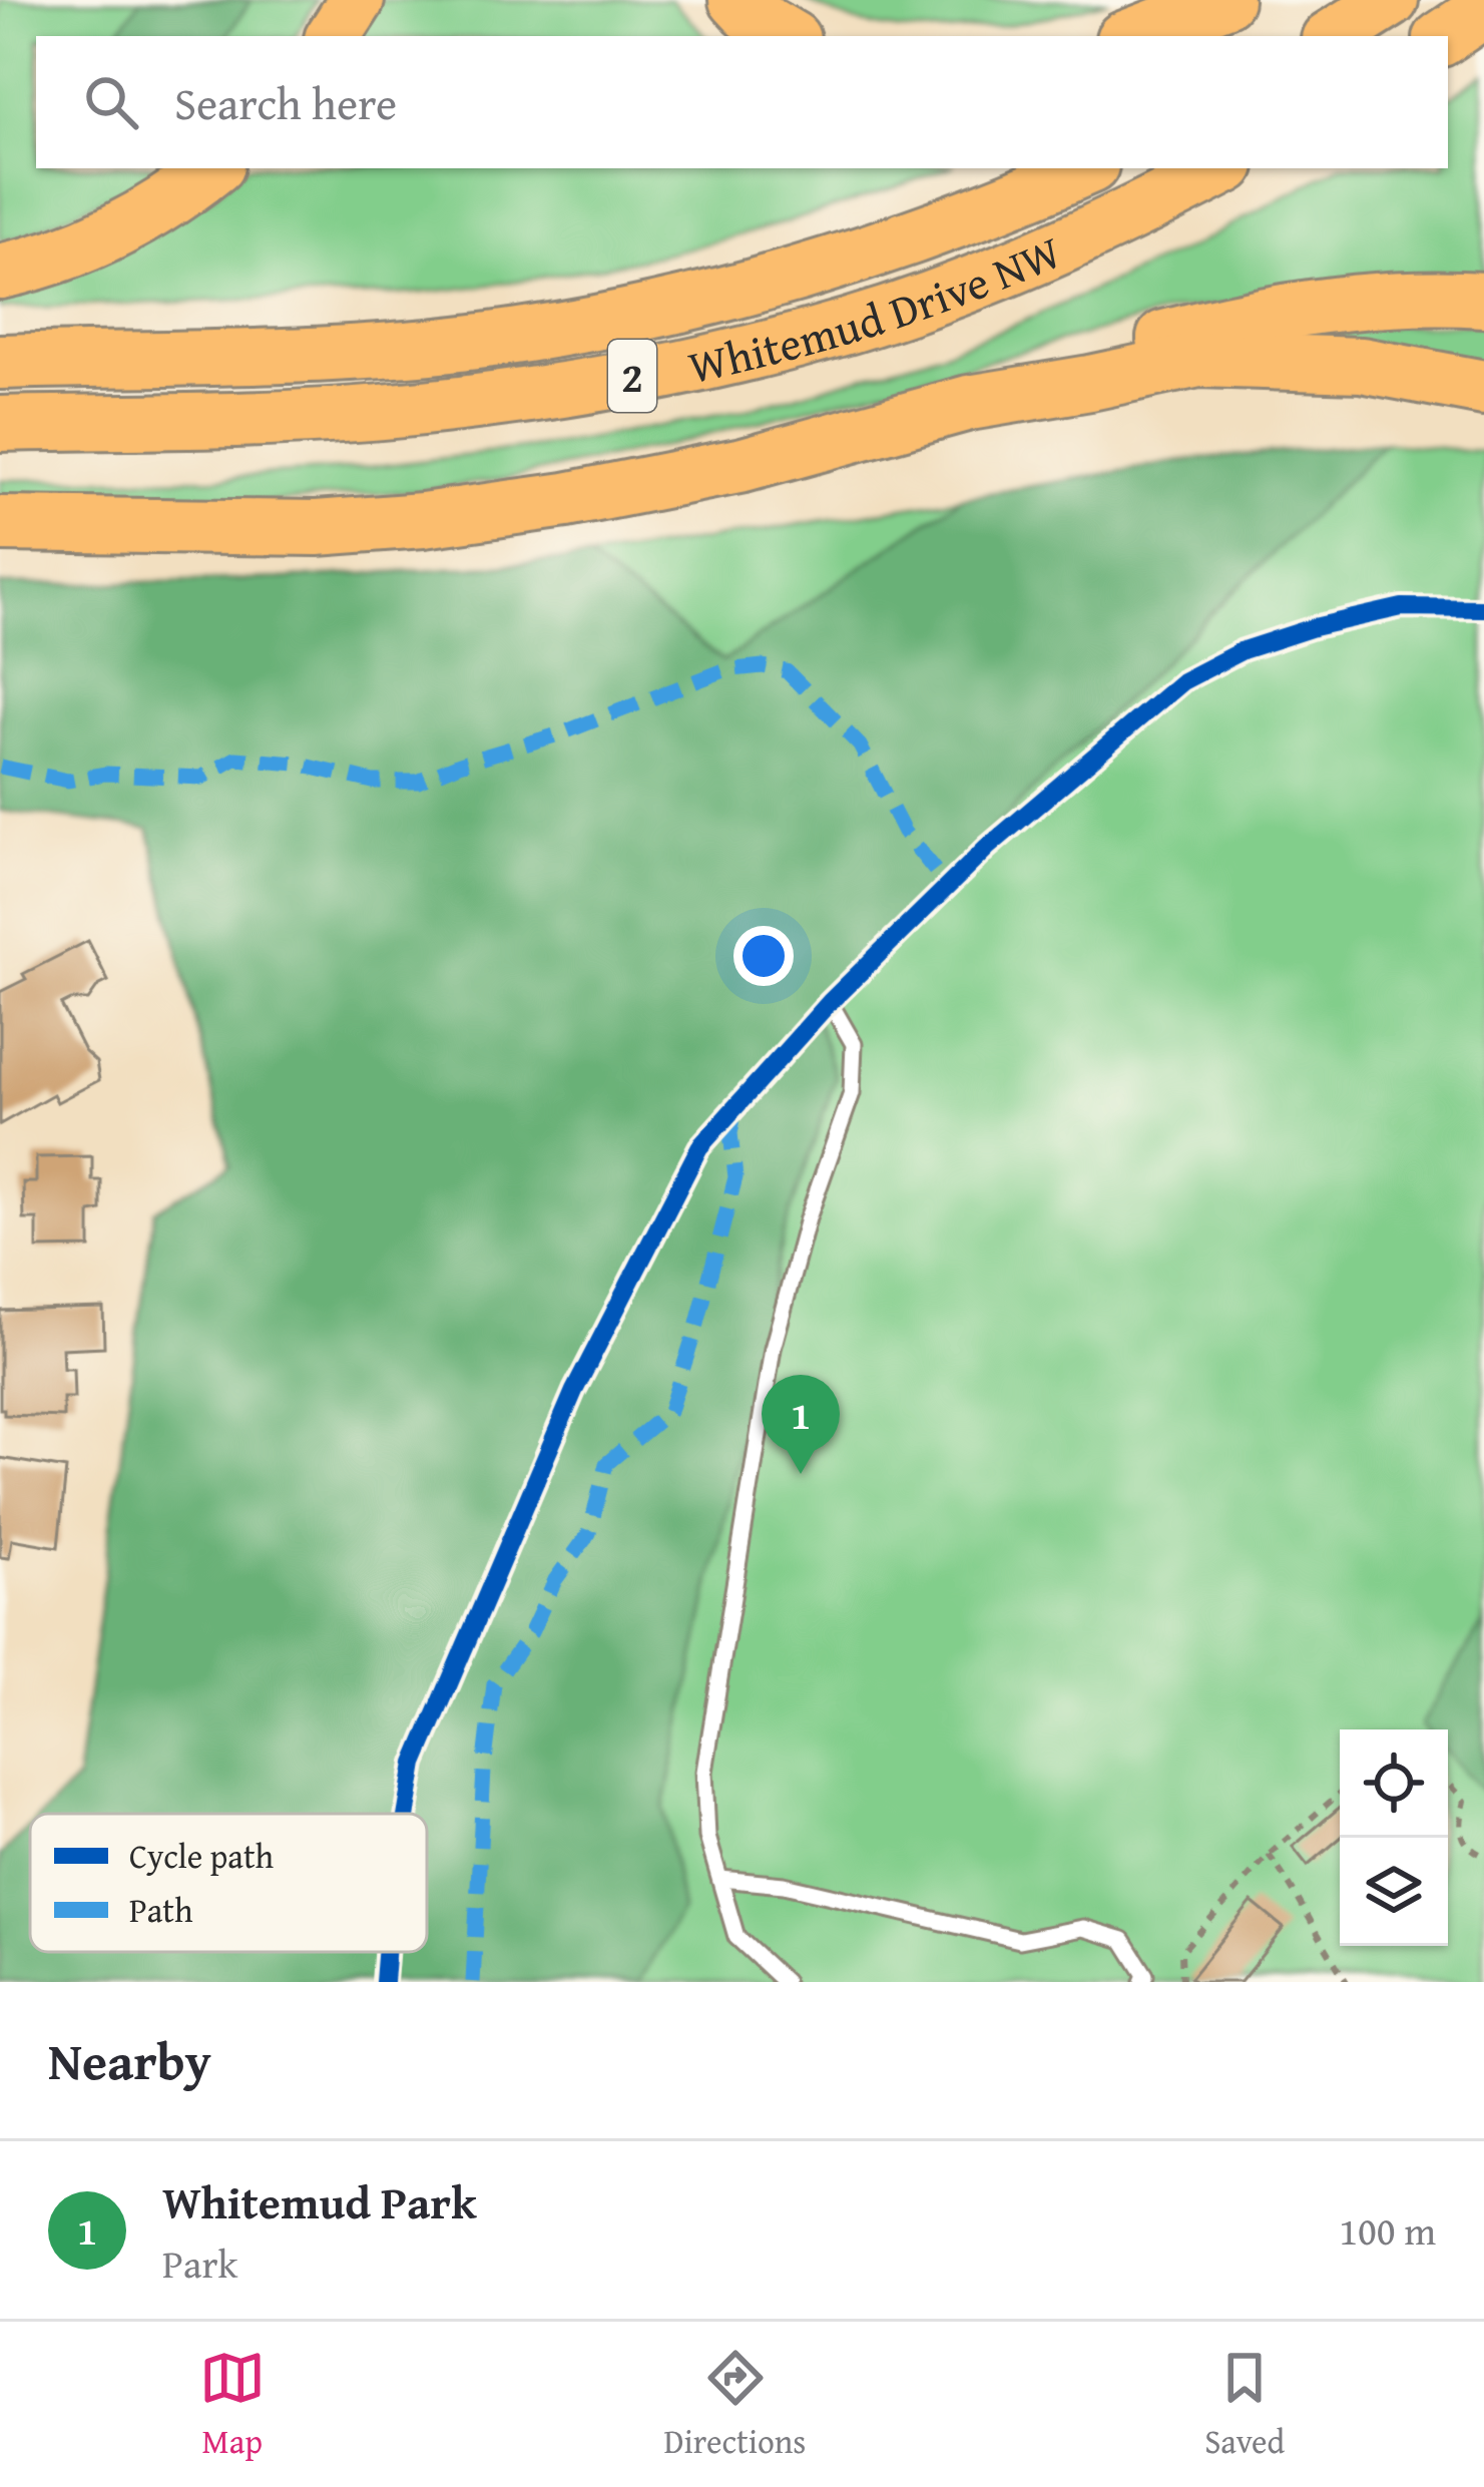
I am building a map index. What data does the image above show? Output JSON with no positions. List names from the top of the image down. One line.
{"streets":{"highway":["Whitemud Drive NW","2"]},"legend":["Cycle path","Path"],"page":{"search":"Search here","pins":"1","heading":"Nearby","list":[{"mark":"1","name":"Whitemud Park","note":"Park","value":"100 m"}],"nav":["Map","Directions","Saved"]}}
